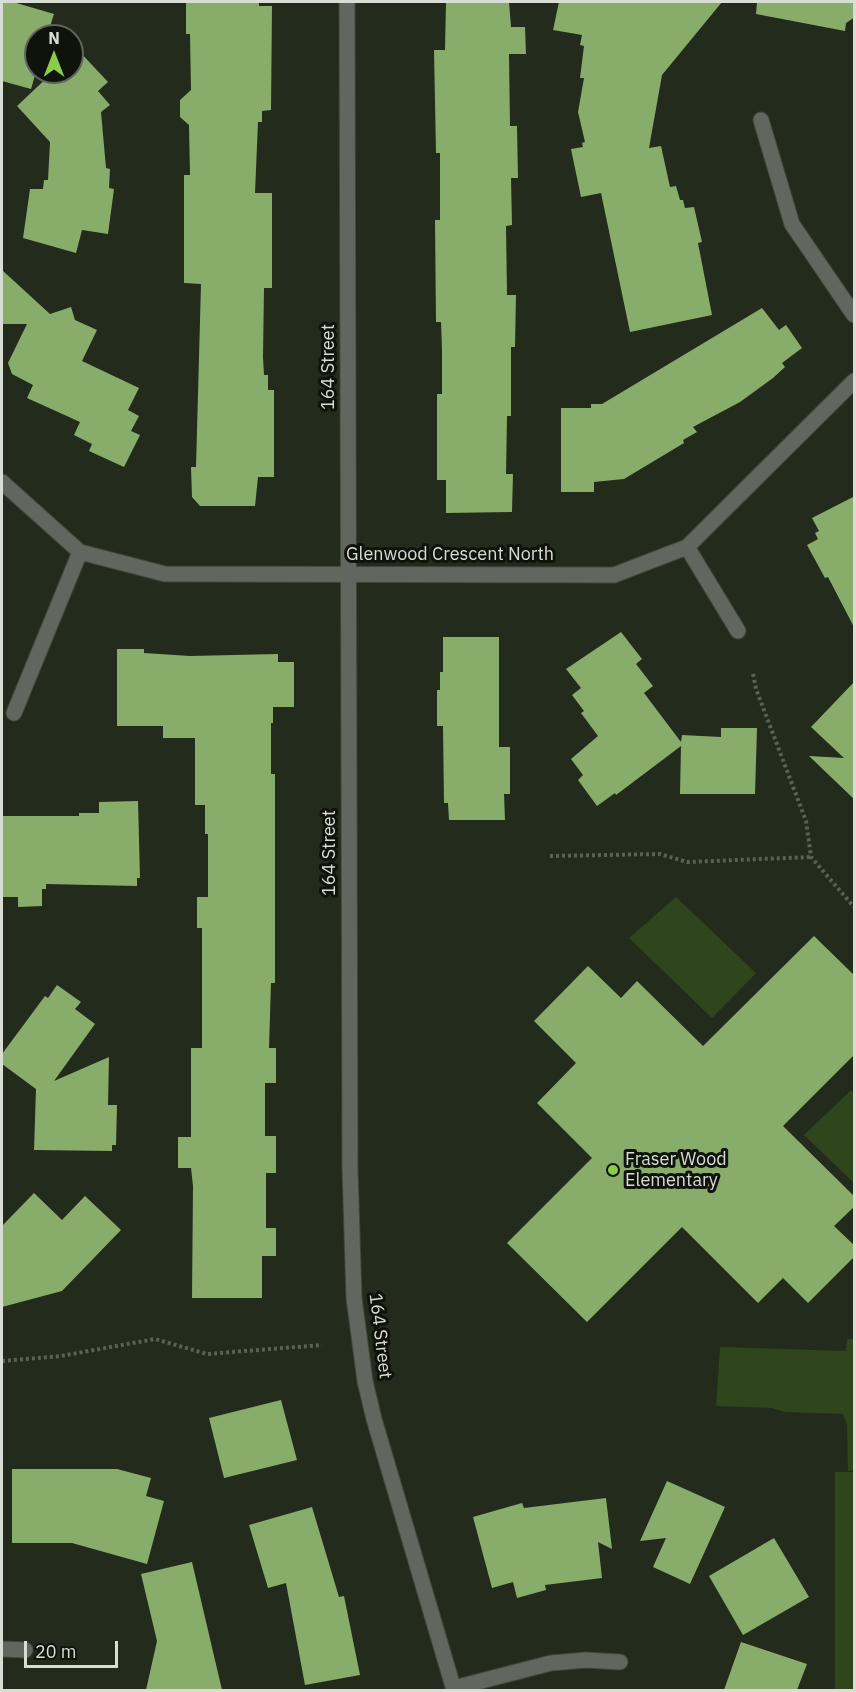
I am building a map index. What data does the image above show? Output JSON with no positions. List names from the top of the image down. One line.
{"streets":{"street":["164 Street","Glenwood Crescent North"]},"crossings":[["164 Street","Glenwood Crescent North"]],"places":["Fraser Wood Elementary"],"scale_bar":"20 m","north":"top"}
